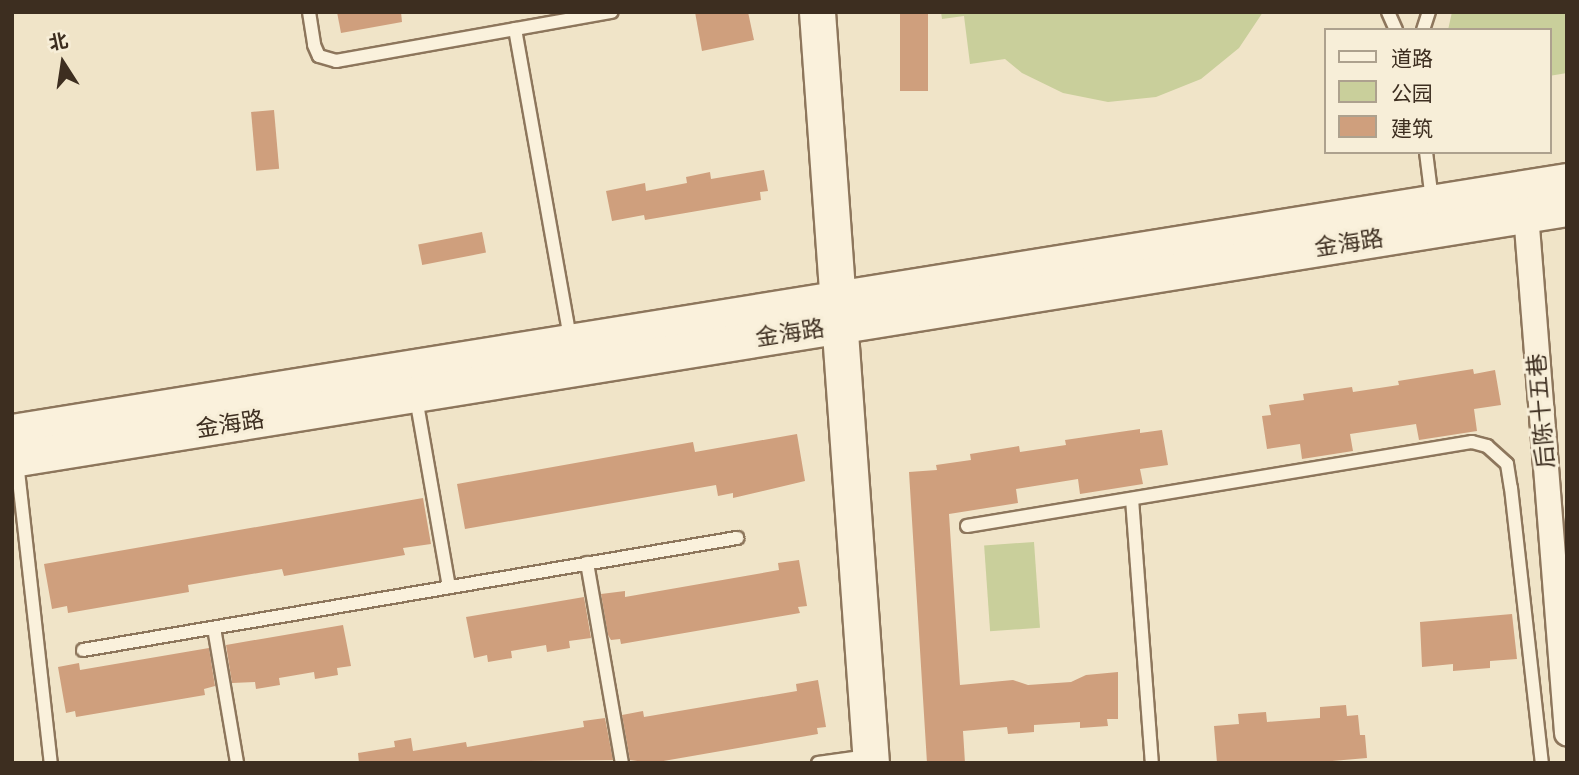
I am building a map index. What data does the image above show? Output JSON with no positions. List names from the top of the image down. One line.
{"streets":{"main road":["金海路"],"street":["后陈十五巷"]},"crossings":[["金海路","后陈十五巷"]],"legend":["道路","公园","建筑"],"north":"top"}
